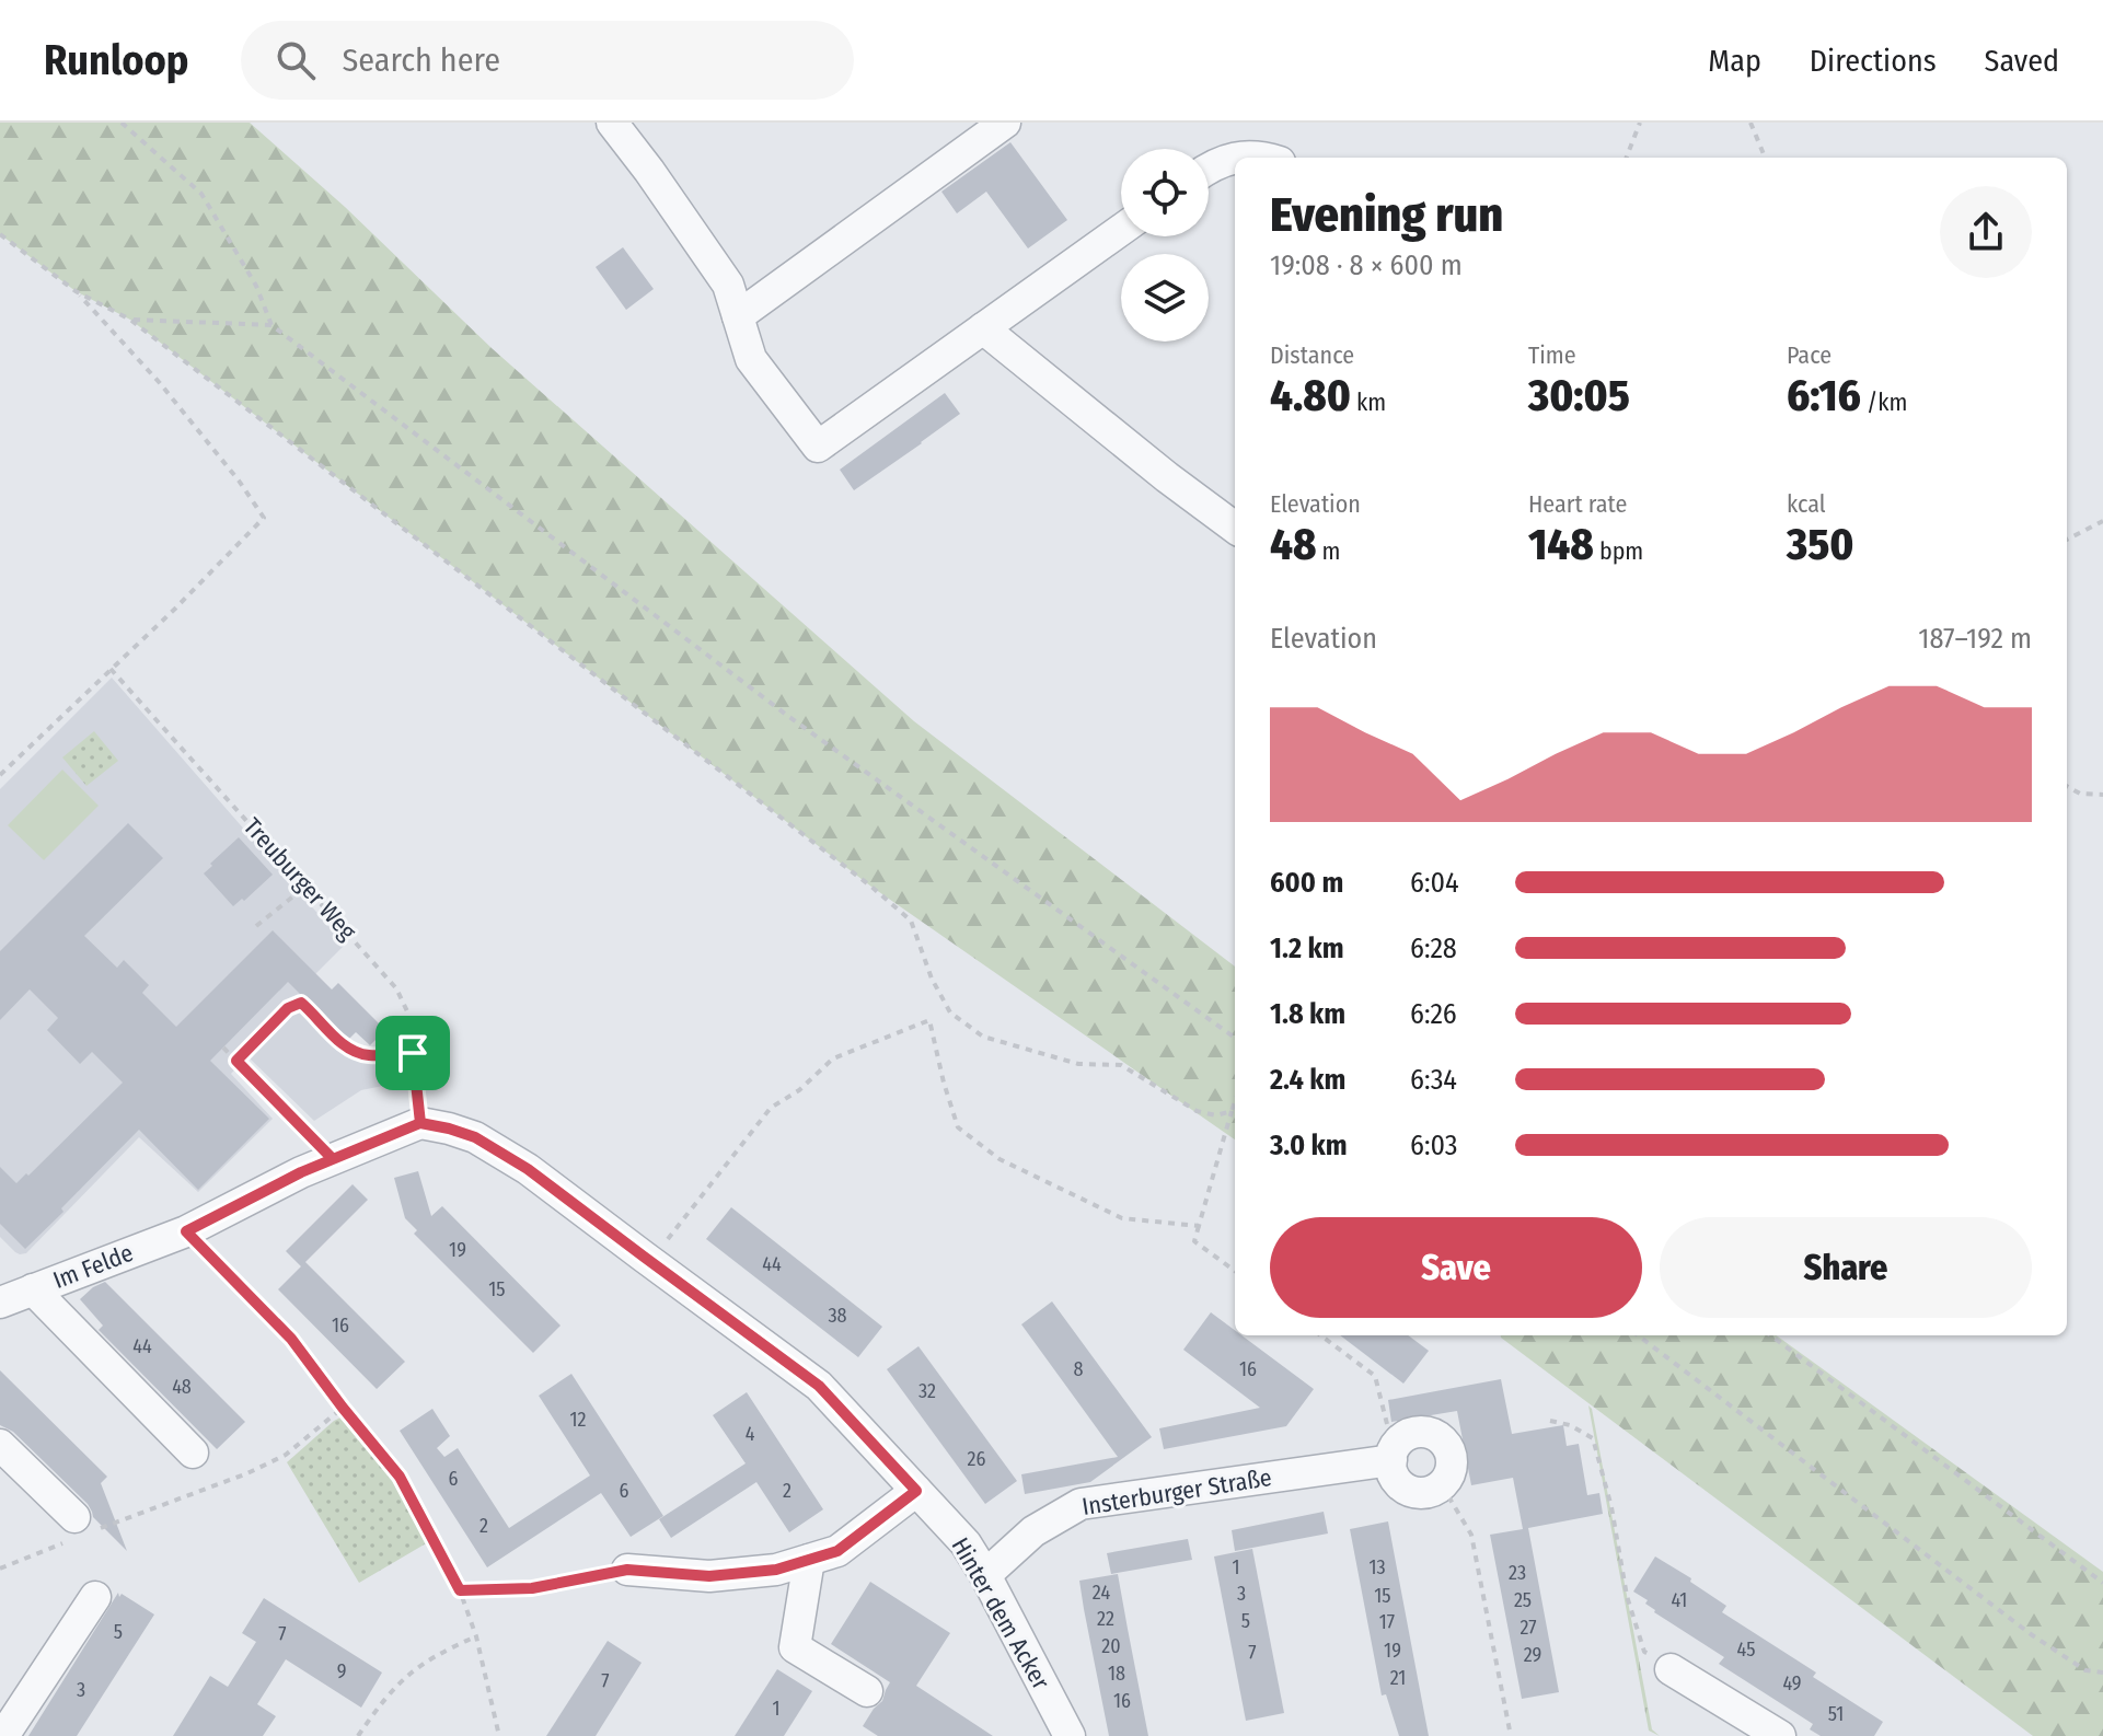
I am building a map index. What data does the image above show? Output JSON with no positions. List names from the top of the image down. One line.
{"streets":{"street":["Im Felde","Insterburger Straße","Hinter dem Acker"],"path":["Treuburger Weg"]},"crossings":[["Treuburger Weg","Hinter dem Acker"],["Insterburger Straße","Hinter dem Acker"]],"house_numbers":["19","44","15","38","16","44","8","16","48","32","12","4","26","6","6","2","2","1","13","23","24","3","15","25","41","22","5","17","27","5","7","20","45","19","7","29","9","18","21","7","49","3","16","1","51"],"page":{"header":"Runloop","search":"Search here","nav":["Map","Directions","Saved"],"heading":["Evening run","19:08 · 8 × 600 m"],"stats":[["Distance","4.80 km"],["Time","30:05"],["Pace","6:16 /km"],["Elevation","48 m"],["Heart rate","148 bpm"],["kcal","350"]],"chart":["Elevation","187–192 m"],"list":[{"name":"600 m","note":"6:04"},{"name":"1.2 km","note":"6:28"},{"name":"1.8 km","note":"6:26"},{"name":"2.4 km","note":"6:34"},{"name":"3.0 km","note":"6:03"}],"buttons":["Save","Share"]}}
